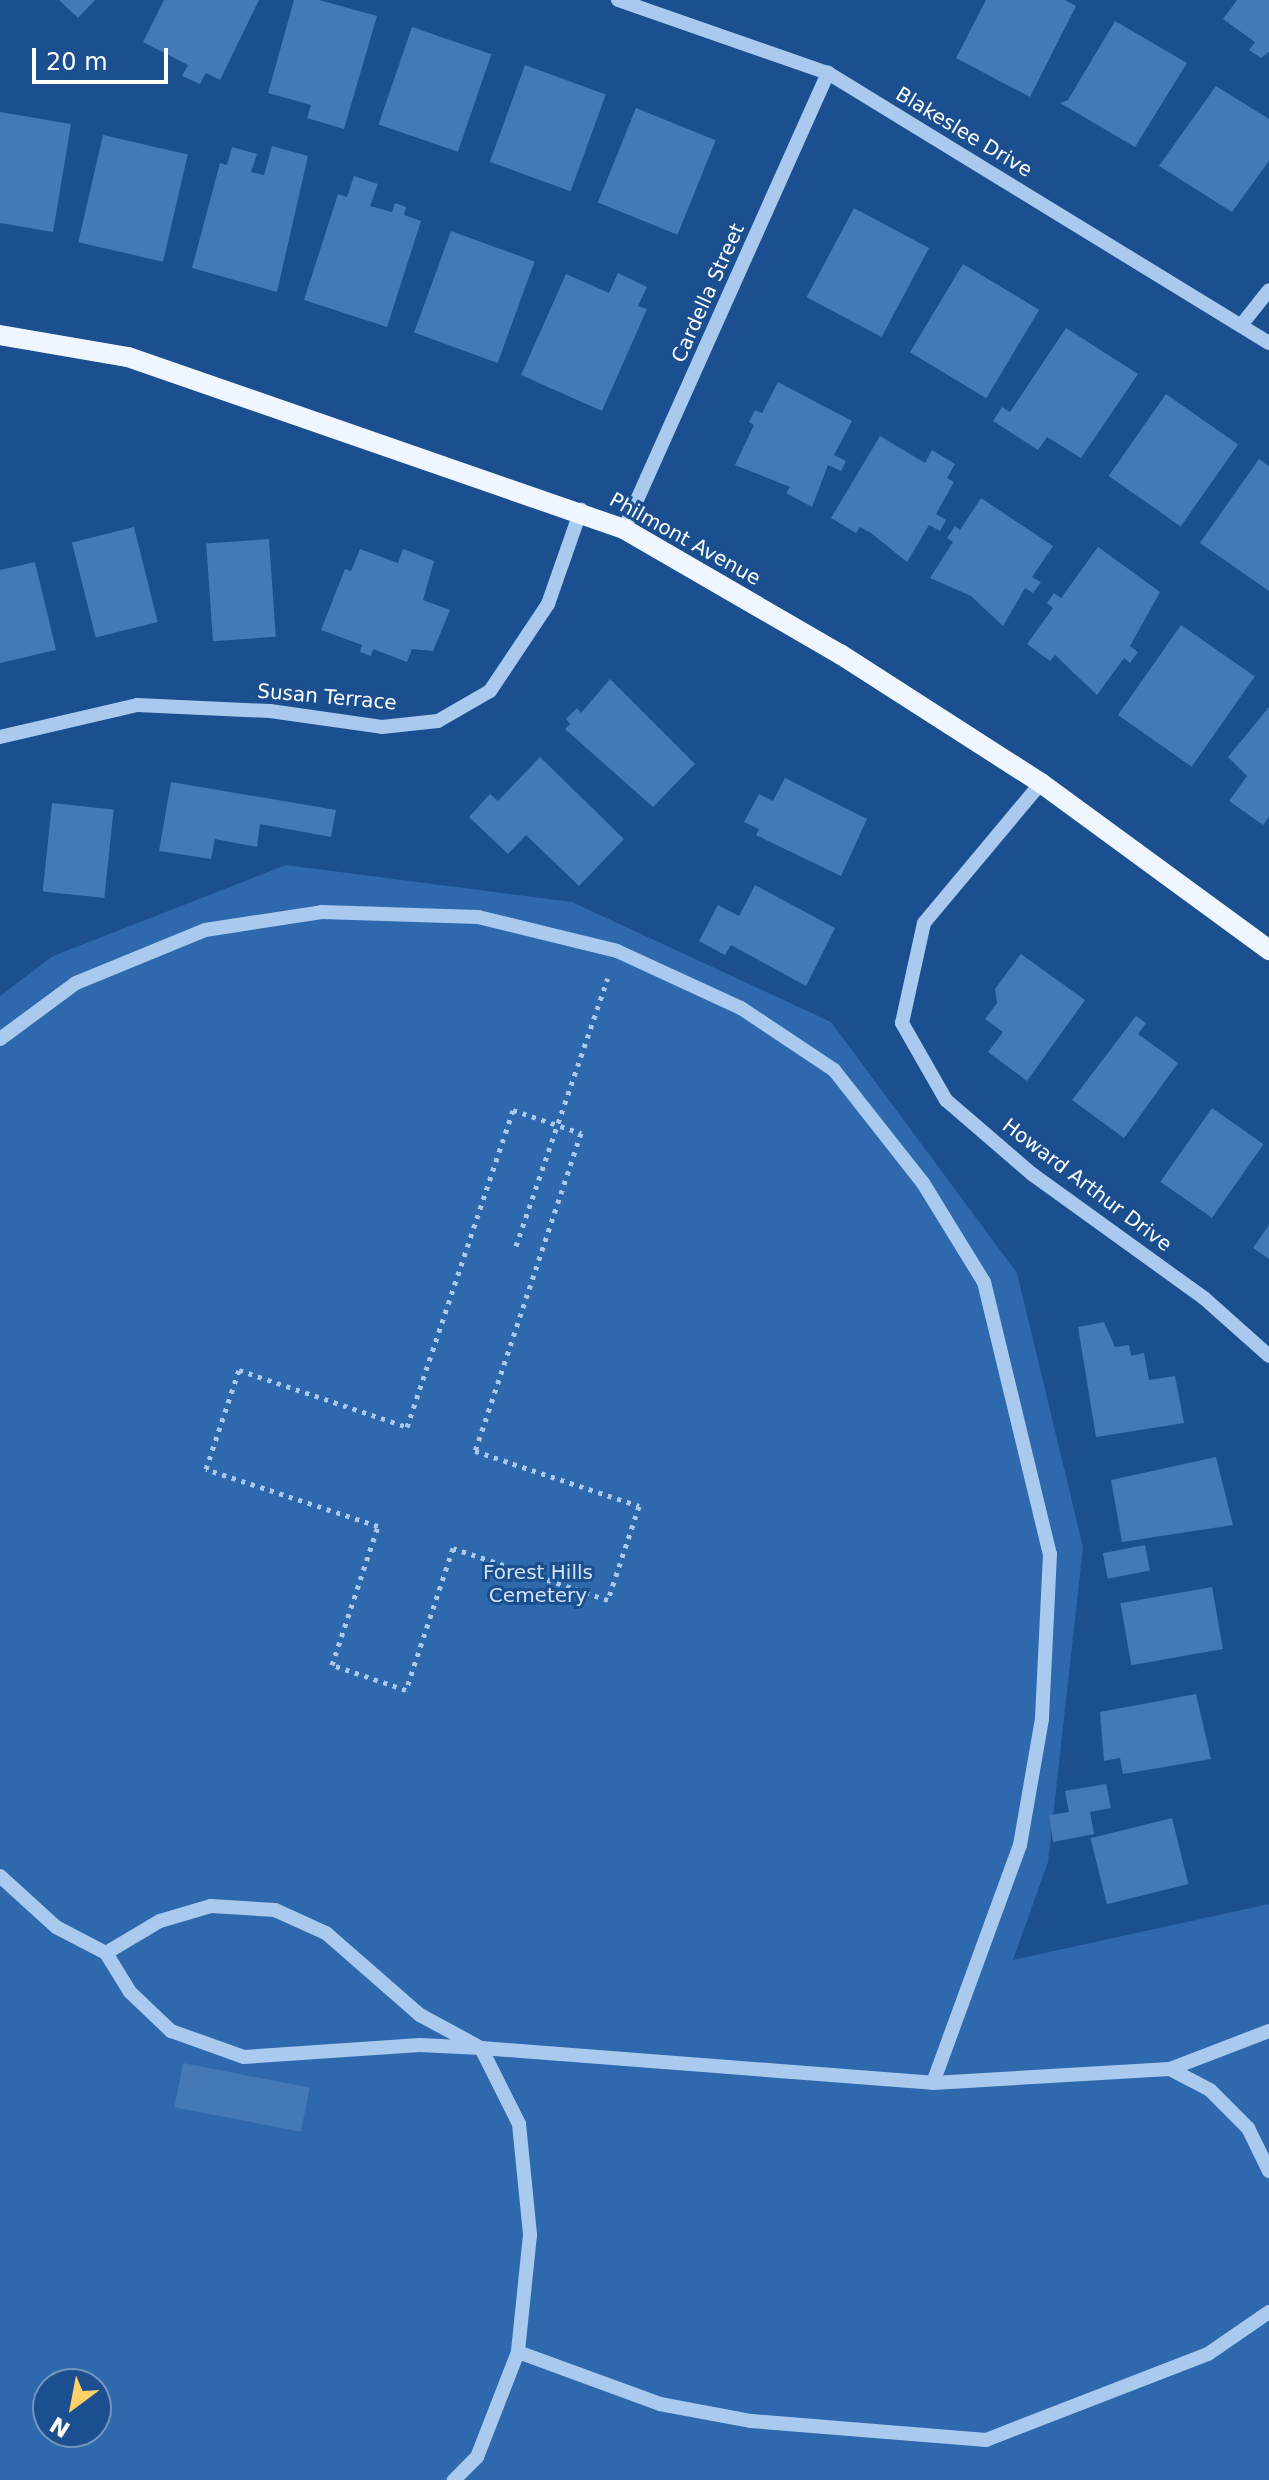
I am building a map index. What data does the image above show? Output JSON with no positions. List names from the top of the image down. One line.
{"streets":{"main road":["Philmont Avenue"],"street":["Blakeslee Drive","Cardella Street","Susan Terrace","Howard Arthur Drive"]},"crossings":[["Blakeslee Drive","Cardella Street"],["Cardella Street","Philmont Avenue"],["Philmont Avenue","Susan Terrace"],["Philmont Avenue","Howard Arthur Drive"]],"parks":["Forest Hills Cemetery"],"scale_bar":"20 m","north":"bottom left"}
